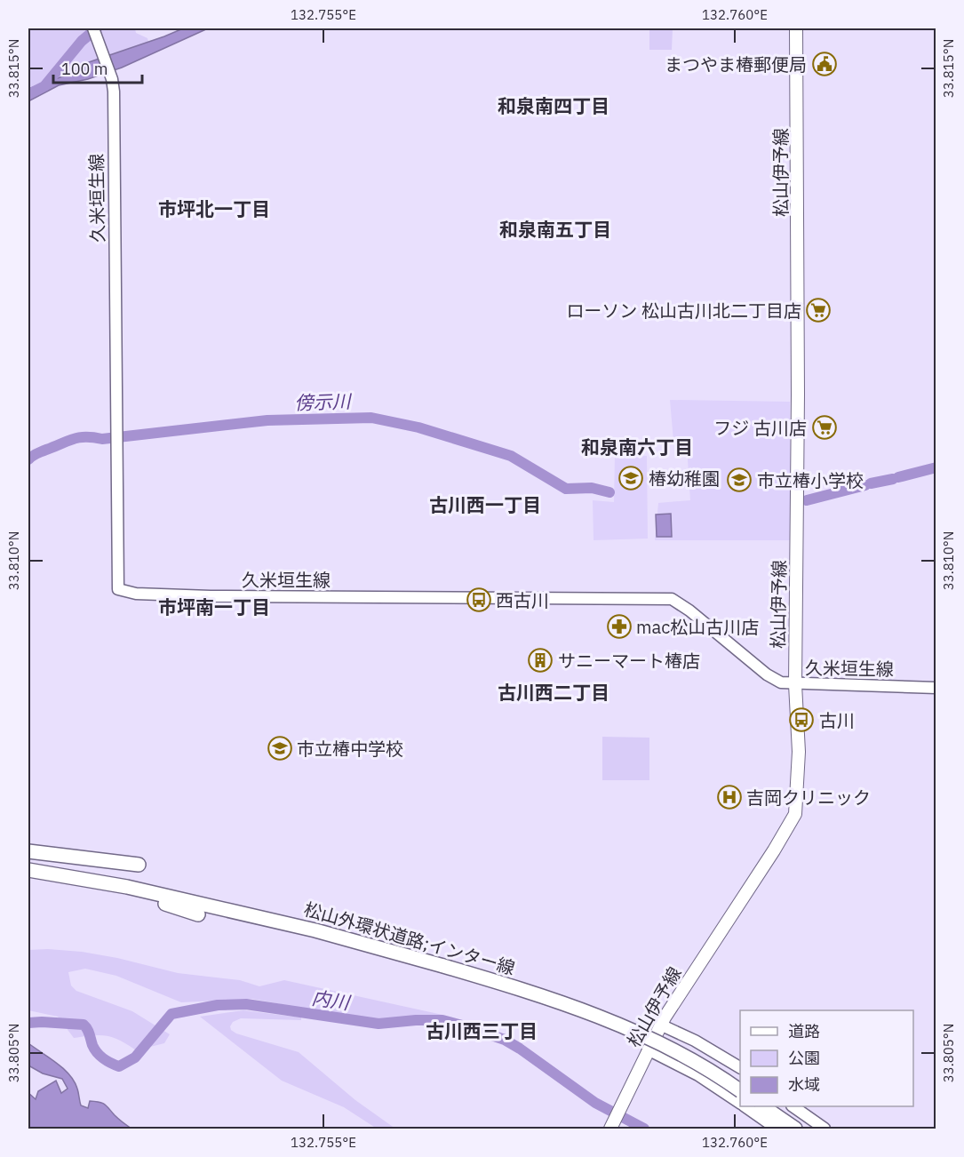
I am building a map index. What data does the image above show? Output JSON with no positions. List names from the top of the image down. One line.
{"streets":{"highway":["松山外環状道路;インター線"],"main road":["松山伊予線","久米垣生線"]},"crossings":[["松山伊予線","久米垣生線"]],"districts":["和泉南四丁目","市坪北一丁目","和泉南五丁目","和泉南六丁目","古川西一丁目","市坪南一丁目","古川西二丁目","古川西三丁目"],"water":["傍示川","内川"],"places":{"public building":["まつやま椿郵便局"],"supermarket":["ローソン 松山古川北二丁目店","フジ 古川店"],"school or university":["椿幼稚園","市立椿小学校","市立椿中学校"],"bus stop":["西古川","古川"],"pharmacy":["mac松山古川店"],"building":["サニーマート椿店"],"hospital":["吉岡クリニック"]},"legend":["道路","公園","水域"],"scale_bar":"100 m","coordinates":["132.755°E","132.760°E","33.815°N","33.810°N","33.805°N"]}
